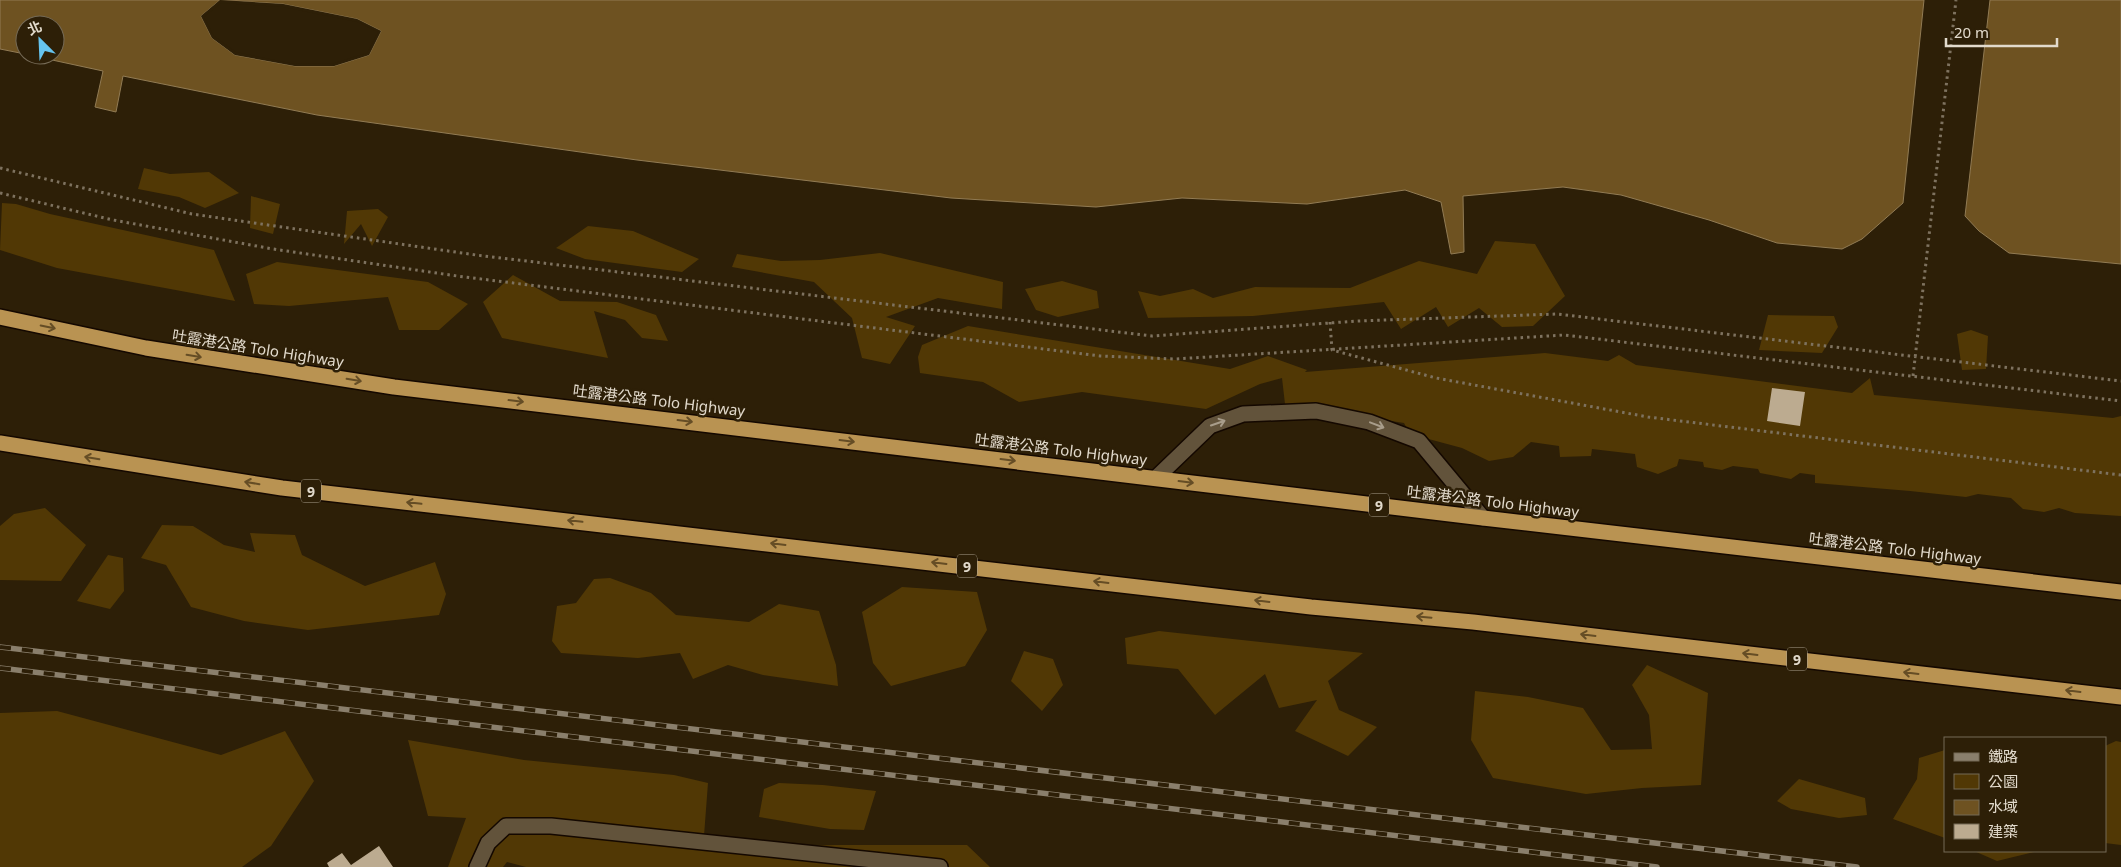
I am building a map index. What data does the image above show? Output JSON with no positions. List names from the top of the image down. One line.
{"streets":{"highway":["吐露港公路 Tolo Highway","9"]},"legend":["鐵路","公園","水域","建築"],"scale_bar":"20 m","north":"top left"}
